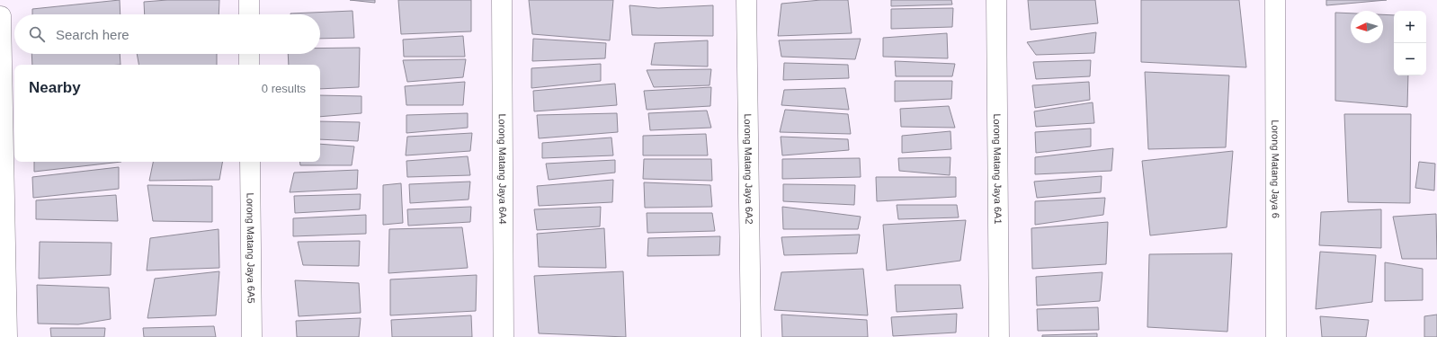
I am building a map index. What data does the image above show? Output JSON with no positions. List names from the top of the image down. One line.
{"streets":{"street":["Lorong Matang Jaya 6A4","Lorong Matang Jaya 6A2","Lorong Matang Jaya 6A1","Lorong Matang Jaya 6","Lorong Matang Jaya 6A5"]},"north":"left","page":{"map_buttons":["+","−"],"search":"Search here","heading":["Nearby","0 results"]}}
